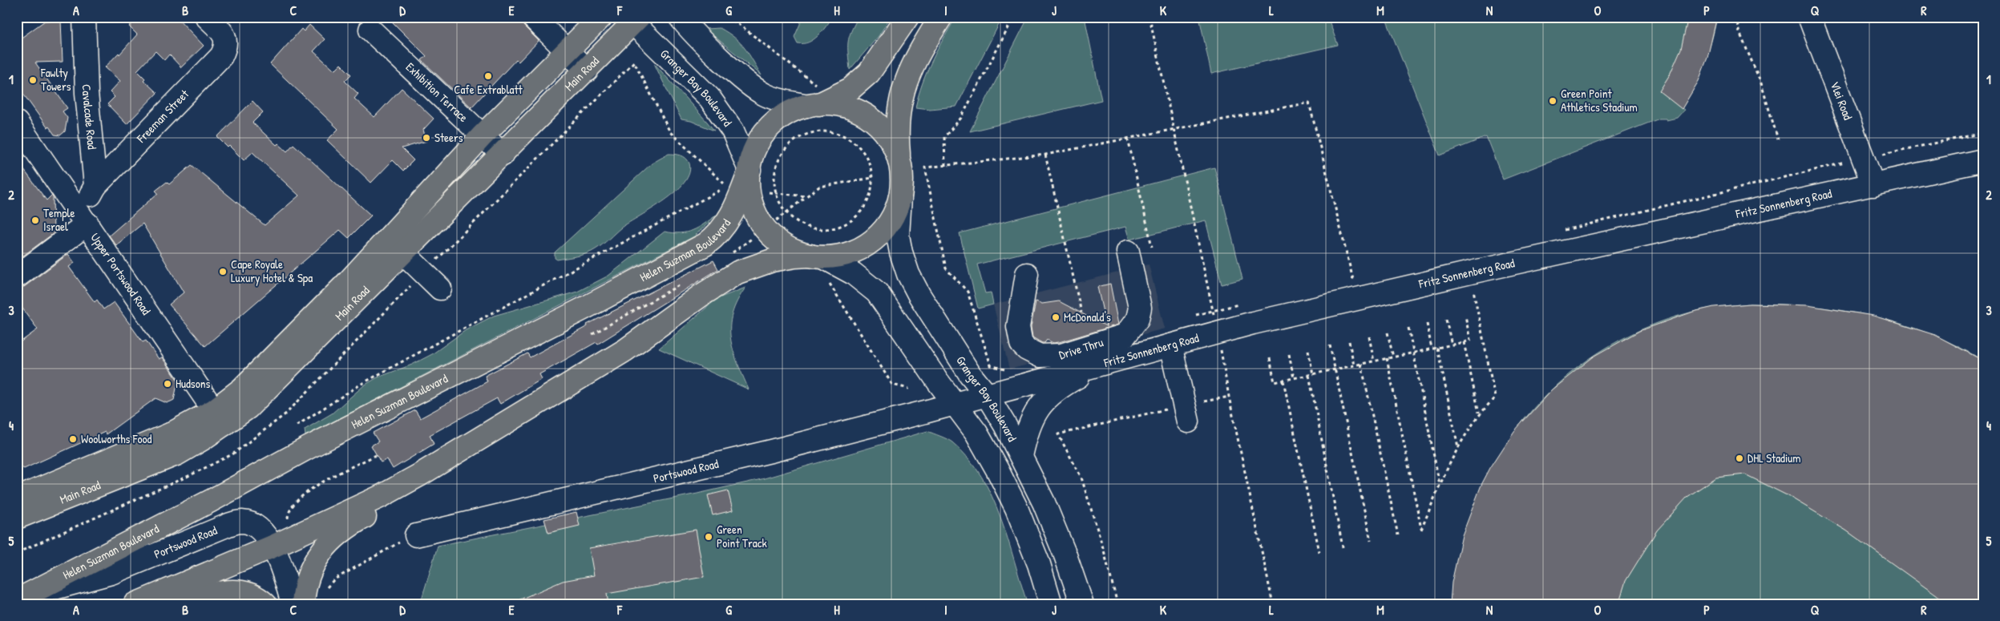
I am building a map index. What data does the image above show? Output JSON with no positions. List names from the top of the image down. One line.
{"streets":{"main road":["Main Road","Helen Suzman Boulevard"],"street":["Granger Bay Boulevard","Exhibition Terrace","Vlei Road","Freeman Street","Cavalcade Road","Fritz Sonnenberg Road","Upper Portswood Road","Drive Thru","Portswood Road"]},"crossings":[["Main Road","Granger Bay Boulevard"],["Main Road","Exhibition Terrace"],["Main Road","Upper Portswood Road"],["Granger Bay Boulevard","Fritz Sonnenberg Road"],["Granger Bay Boulevard","Helen Suzman Boulevard"],["Vlei Road","Fritz Sonnenberg Road"],["Freeman Street","Cavalcade Road"],["Fritz Sonnenberg Road","Portswood Road"],["Helen Suzman Boulevard","Portswood Road"]],"places":["Cafe Extrablatt","Fawlty Towers","Green Point Athletics Stadium","Steers","Temple Israel","Cape Royale Luxury Hotel & Spa","McDonald's","Hudsons","Woolworths Food","DHL Stadium","Green Point Track"],"grid":{"columns":["A","B","C","D","E","F","G","H","I","J","K","L","M","N","O","P","Q","R"],"rows":["1","2","3","4","5"]}}
